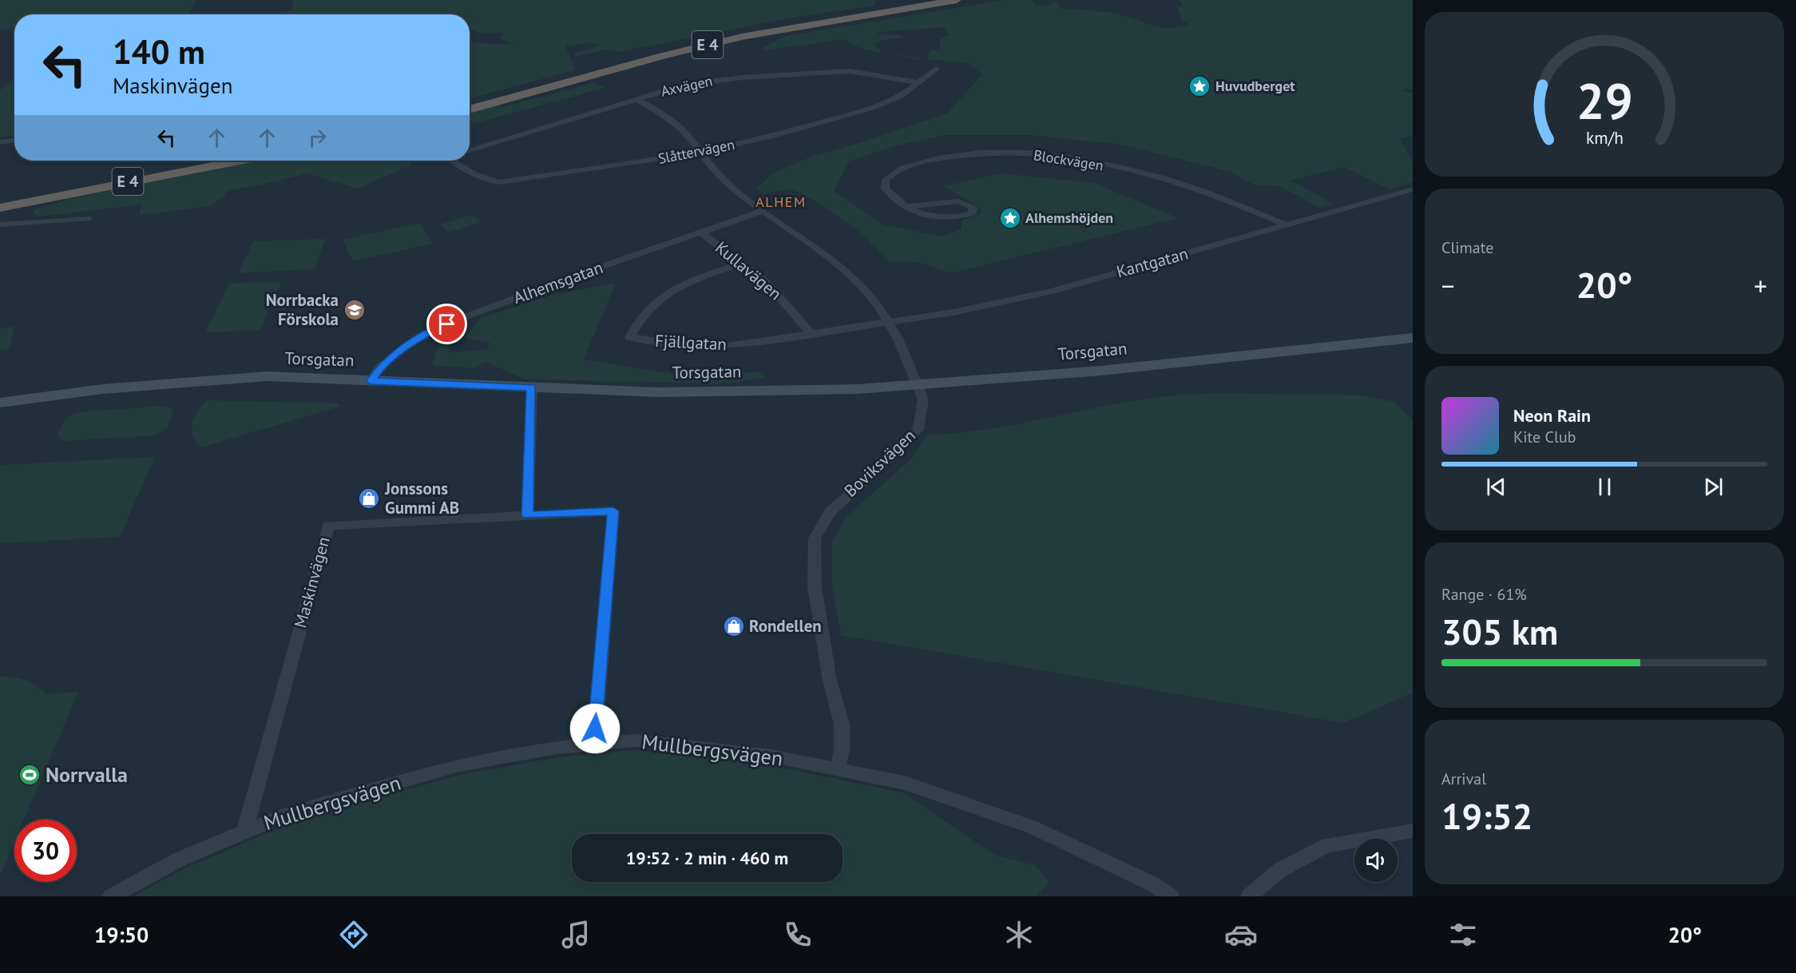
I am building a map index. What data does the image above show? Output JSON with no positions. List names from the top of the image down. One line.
{"streets":{"highway":["E 4"],"main road":["Torsgatan"],"street":["Axvägen","Slåttervägen","Blockvägen","Kantgatan","Kullavägen","Alhemsgatan","Fjällgatan","Boviksvägen","Maskinvägen","Mullbergsvägen"]},"crossings":[["Axvägen","Slåttervägen"],["Axvägen","Boviksvägen"],["Slåttervägen","Boviksvägen"],["Blockvägen","Kantgatan"],["Kantgatan","Fjällgatan"],["Kantgatan","Boviksvägen"],["Kullavägen","Alhemsgatan"],["Kullavägen","Fjällgatan"],["Alhemsgatan","Torsgatan"],["Alhemsgatan","Boviksvägen"],["Fjällgatan","Boviksvägen"],["Torsgatan","Boviksvägen"],["Boviksvägen","Mullbergsvägen"],["Maskinvägen","Mullbergsvägen"]],"districts":["ALHEM"],"places":{"place":["Huvudberget","Alhemshöjden"],"school or university":["Norrbacka Förskola"],"shop":["Jonssons Gummi AB","Rondellen"],"sports":["Norrvalla"]},"page":{"turn":["140 m","Maskinvägen"],"tile":["Climate",["Range · 61%","305 km"],["Arrival","19:52"]],"heat":["−","20°","+"],"song":["Neon Rain","Kite Club"],"limit":"30","trip":"19:52 · 2 min · 460 m","tabs":["19:50","20°"],"gauge":["29","km/h"]}}
